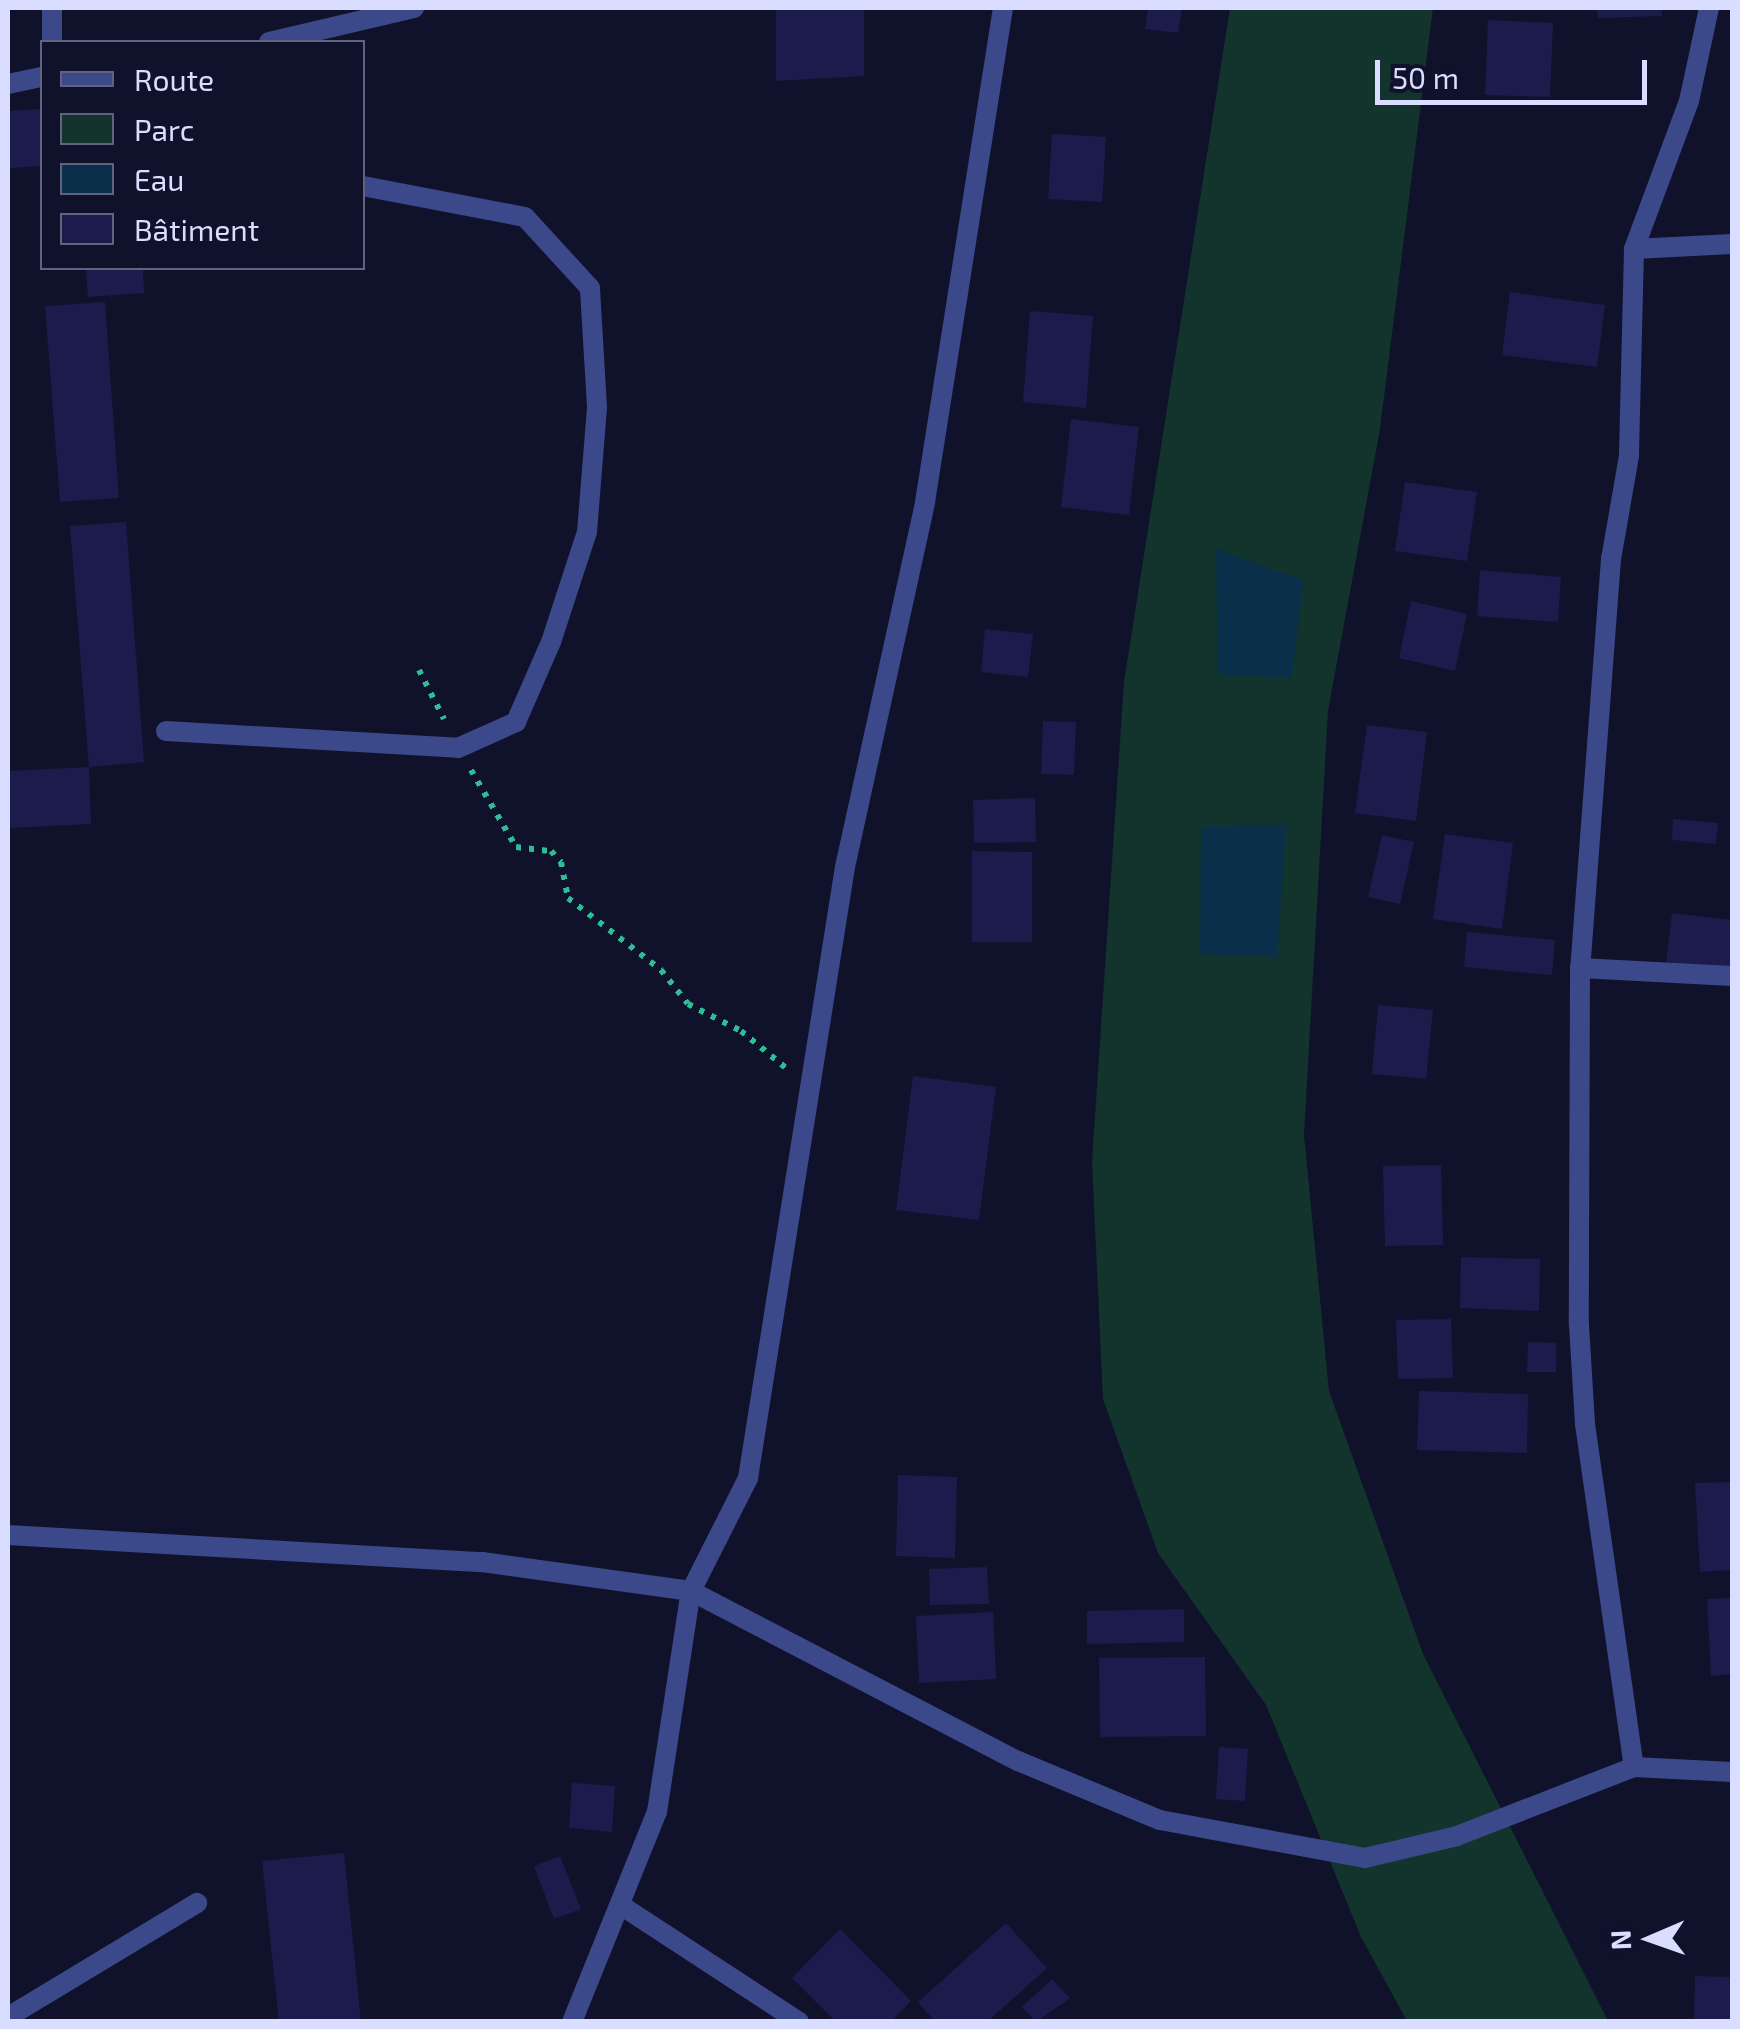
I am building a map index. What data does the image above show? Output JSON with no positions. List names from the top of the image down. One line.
{"legend":["Route","Parc","Eau","Bâtiment"],"scale_bar":"50 m","north":"left"}
